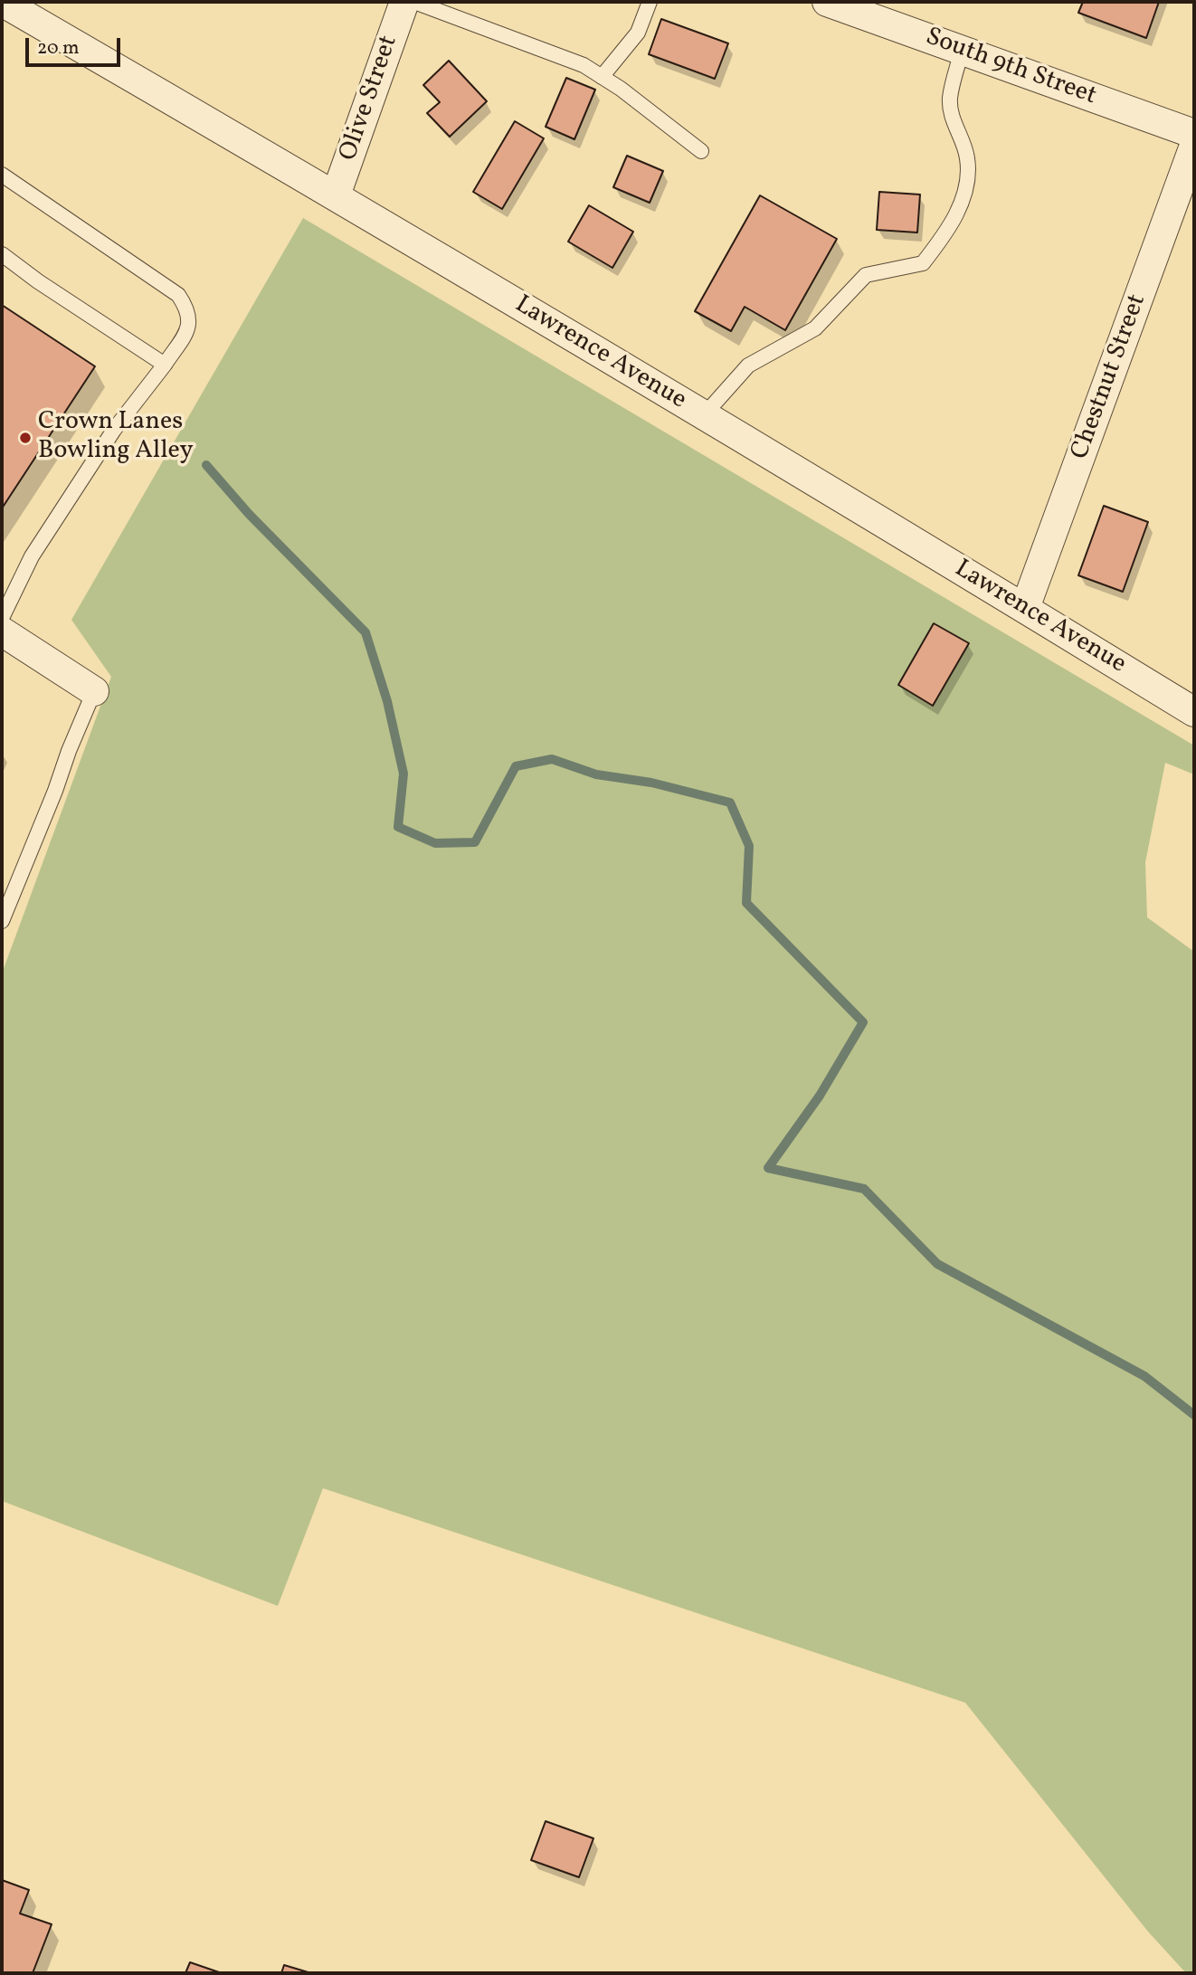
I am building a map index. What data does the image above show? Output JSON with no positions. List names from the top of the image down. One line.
{"streets":{"street":["South 9th Street","Olive Street","Lawrence Avenue","Chestnut Street"]},"crossings":[["Olive Street","Lawrence Avenue"],["Lawrence Avenue","Chestnut Street"]],"places":["Crown Lanes Bowling Alley"],"scale_bar":"20 m"}
